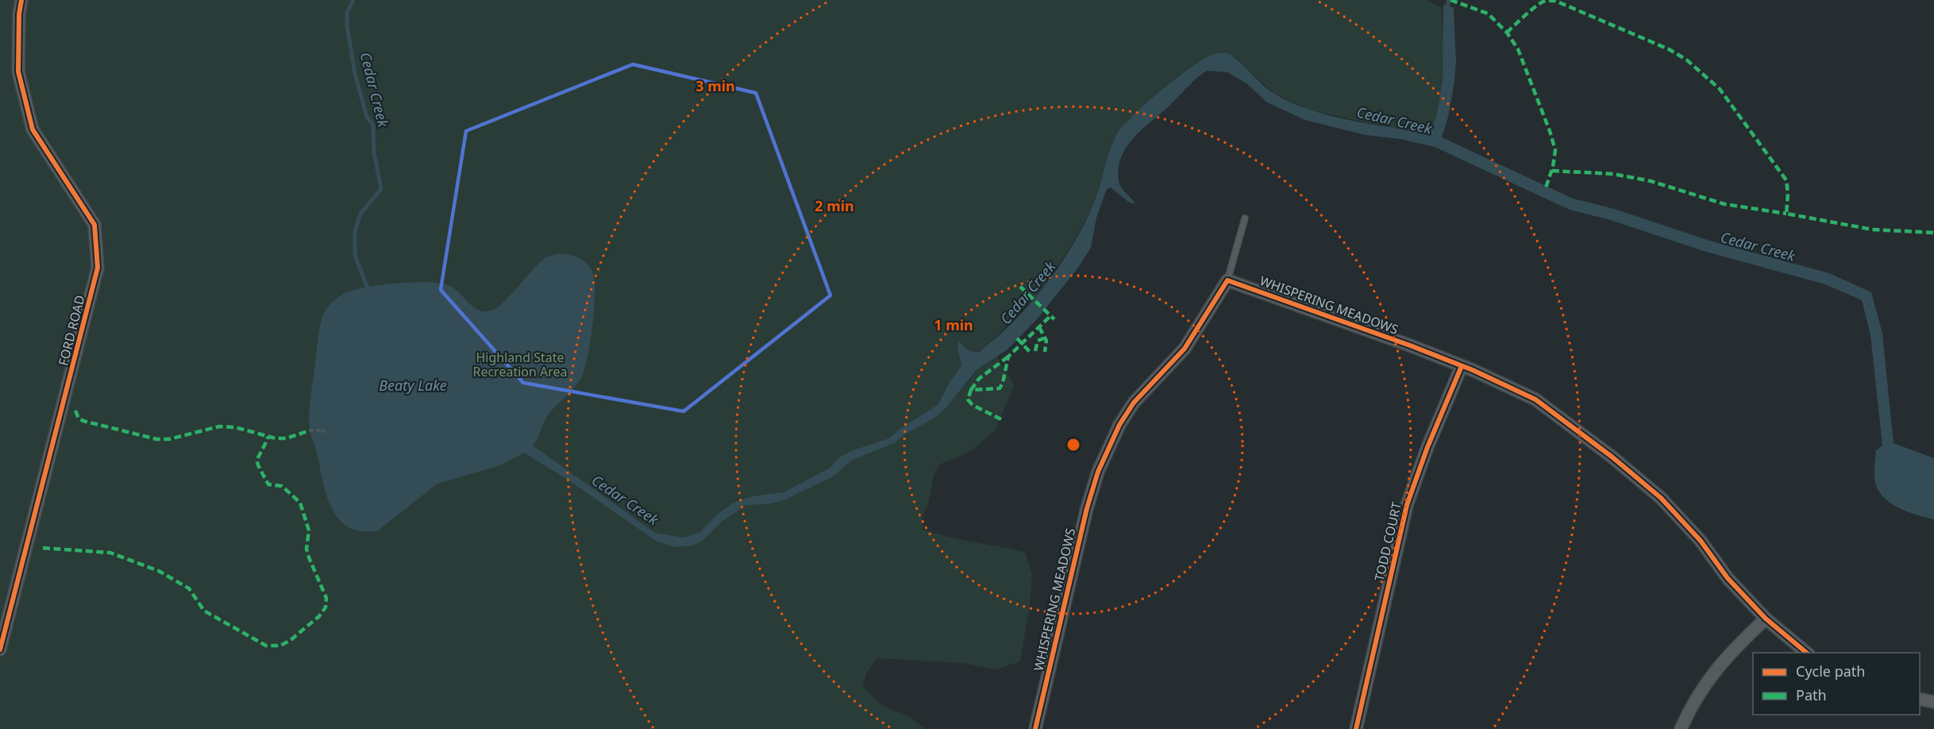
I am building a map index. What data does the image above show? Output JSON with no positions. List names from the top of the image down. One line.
{"streets":{"street":["WHISPERING MEADOWS","FORD ROAD","TODD COURT"]},"crossings":[["WHISPERING MEADOWS","TODD COURT"]],"water":["Cedar Creek","Beaty Lake"],"parks":["Highland State Recreation Area"],"legend":["Cycle path","Path"],"rings":["3 min","2 min","1 min"]}
